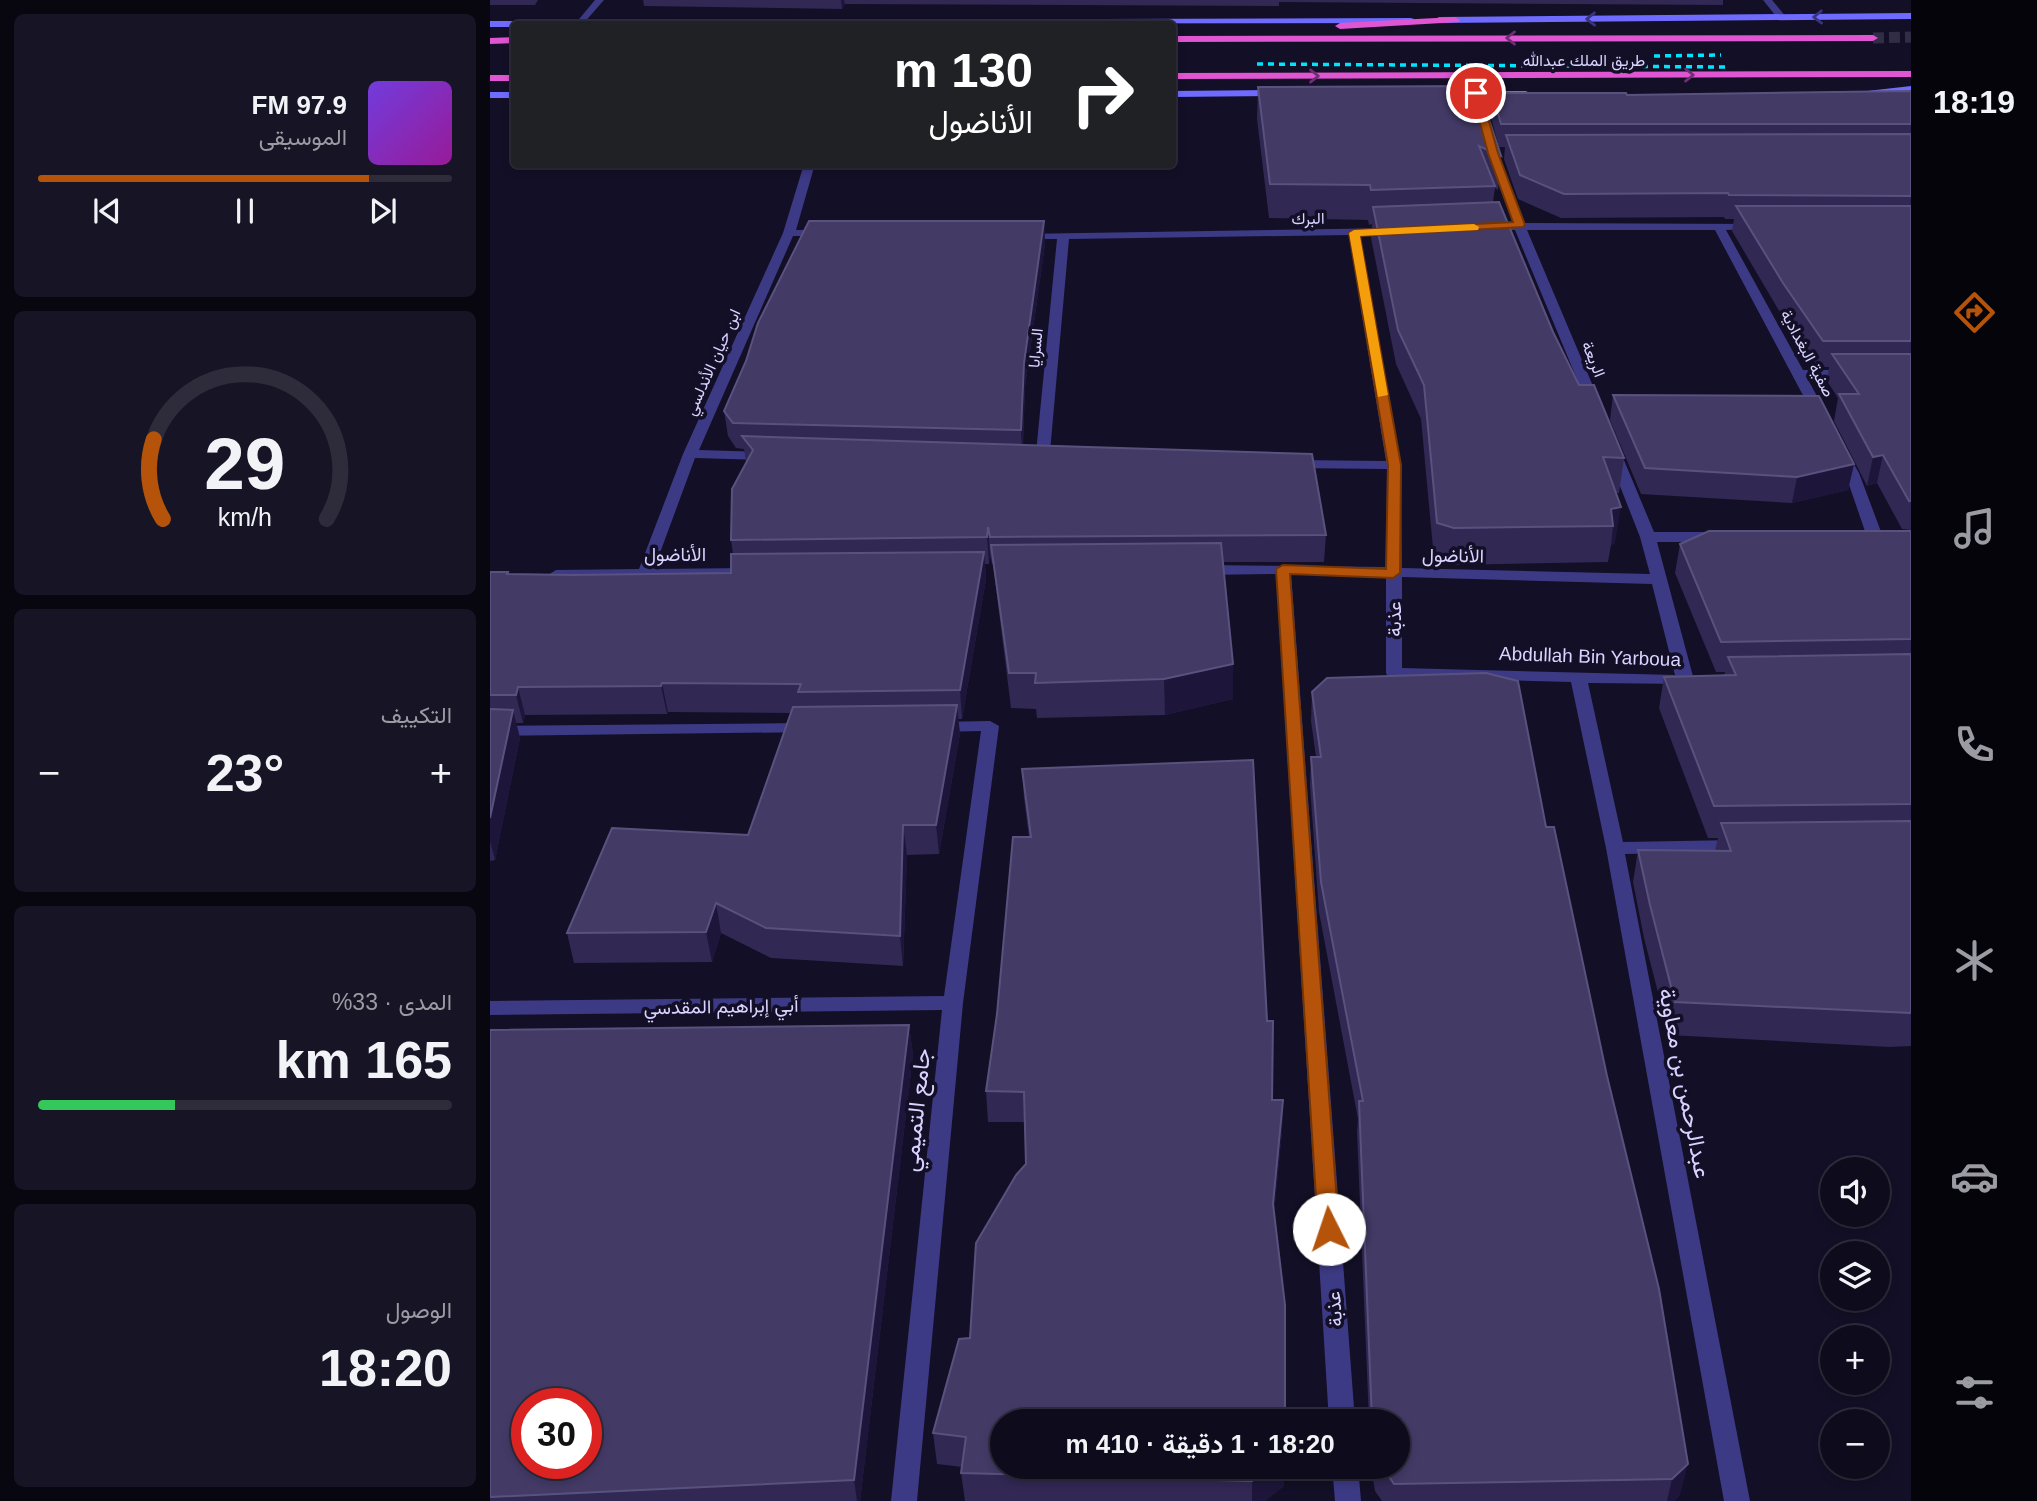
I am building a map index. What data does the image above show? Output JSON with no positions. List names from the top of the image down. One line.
{"streets":{"highway":["طريق الملك عبدالله"],"street":["البرك","السرايا","صفية البغدادية","الريعة","ابن حيان الأندلسي","الأناضول","عذبة","Abdullah Bin Yarboua","أبي إبراهيم المقدسي","عبدالرحمن بن معاوية","جامع التميمي"]},"crossings":[["البرك","السرايا"],["البرك","عذبة"],["ابن حيان الأندلسي","الأناضول"],["الأناضول","عذبة"],["الأناضول","Abdullah Bin Yarboua"],["عذبة","Abdullah Bin Yarboua"],["Abdullah Bin Yarboua","عبدالرحمن بن معاوية"],["أبي إبراهيم المقدسي","جامع التميمي"]],"page":{"tabs":"18:19","turn":["130 m","الأناضول"],"song":["97.9 FM","الموسيقى"],"tile":["التكييف",["المدى · 33%","165 km"],["الوصول","18:20"]],"heat":["−","23°","+"],"map_buttons":["+","−"],"limit":"30","trip":"18:20 · 1 دقيقة · 410 m","gauge":["29","km/h"]}}
